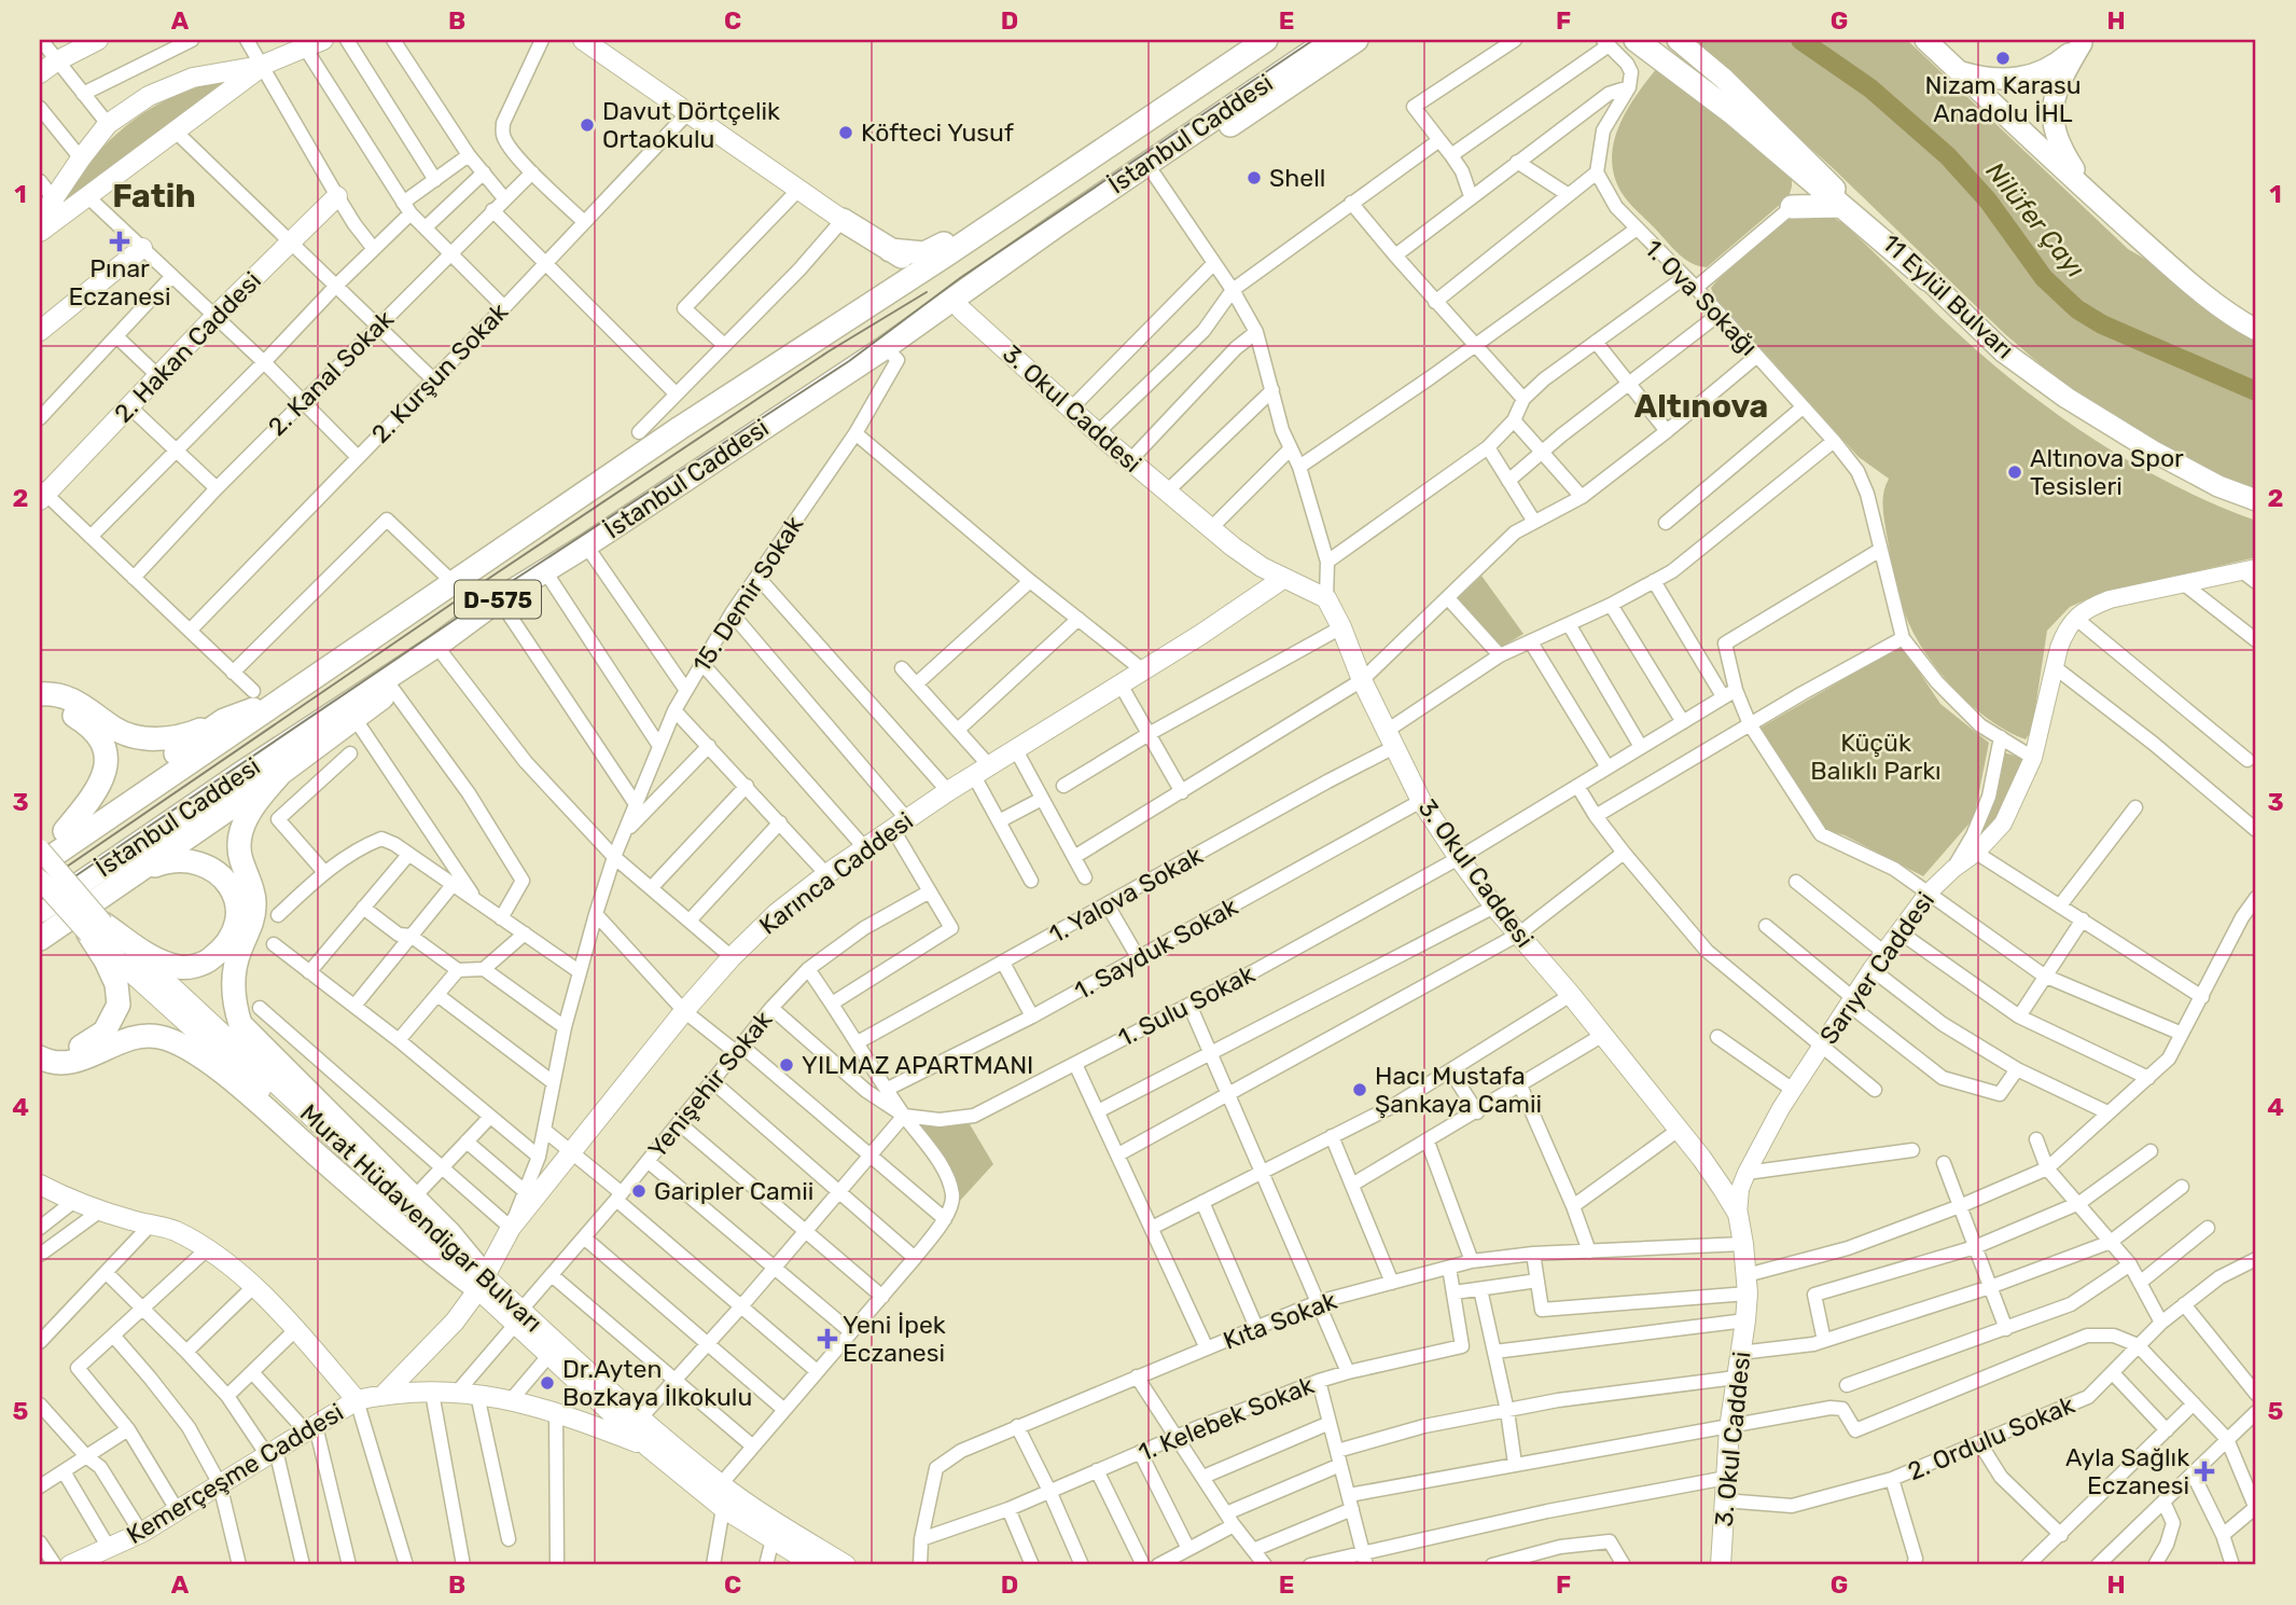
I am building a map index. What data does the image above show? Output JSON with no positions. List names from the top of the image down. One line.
{"streets":{"highway":["İstanbul Caddesi","D-575"],"main road":["11 Eylül Bulvarı","2. Hakan Caddesi","3. Okul Caddesi","Karınca Caddesi","Murat Hüdavendigar Bulvarı","Kemerçeşme Caddesi"],"street":["1. Ova Sokağı","2. Kanal Sokak","2. Kurşun Sokak","15. Demir Sokak","1. Yalova Sokak","1. Sayduk Sokak","Sarıyer Caddesi","1. Sulu Sokak","Yenişehir Sokak","Kıta Sokak","1. Kelebek Sokak","2. Ordulu Sokak"]},"crossings":[["İstanbul Caddesi","3. Okul Caddesi"],["İstanbul Caddesi","15. Demir Sokak"],["İstanbul Caddesi","Murat Hüdavendigar Bulvarı"],["1. Ova Sokağı","1. Yalova Sokak"],["1. Ova Sokağı","Sarıyer Caddesi"],["3. Okul Caddesi","Karınca Caddesi"],["3. Okul Caddesi","1. Yalova Sokak"],["3. Okul Caddesi","1. Sayduk Sokak"],["3. Okul Caddesi","Sarıyer Caddesi"],["3. Okul Caddesi","1. Sulu Sokak"],["3. Okul Caddesi","Kıta Sokak"],["3. Okul Caddesi","2. Ordulu Sokak"],["15. Demir Sokak","Karınca Caddesi"],["Karınca Caddesi","Murat Hüdavendigar Bulvarı"],["Yenişehir Sokak","Murat Hüdavendigar Bulvarı"],["Kıta Sokak","1. Kelebek Sokak"]],"districts":["Fatih","Altınova"],"water":["Nilüfer Çayı"],"parks":["Küçük Balıklı Parkı"],"places":{"other":["Nizam Karasu Anadolu İHL","Davut Dörtçelik Ortaokulu","Köfteci Yusuf","Shell","Altınova Spor Tesisleri","YILMAZ APARTMANI","Hacı Mustafa Şankaya Camii","Garipler Camii","Dr.Ayten Bozkaya İlkokulu"],"health":["Pınar Eczanesi","Yeni İpek Eczanesi","Ayla Sağlık Eczanesi"]},"grid":{"columns":["A","B","C","D","E","F","G","H"],"rows":["1","2","3","4","5"]}}
